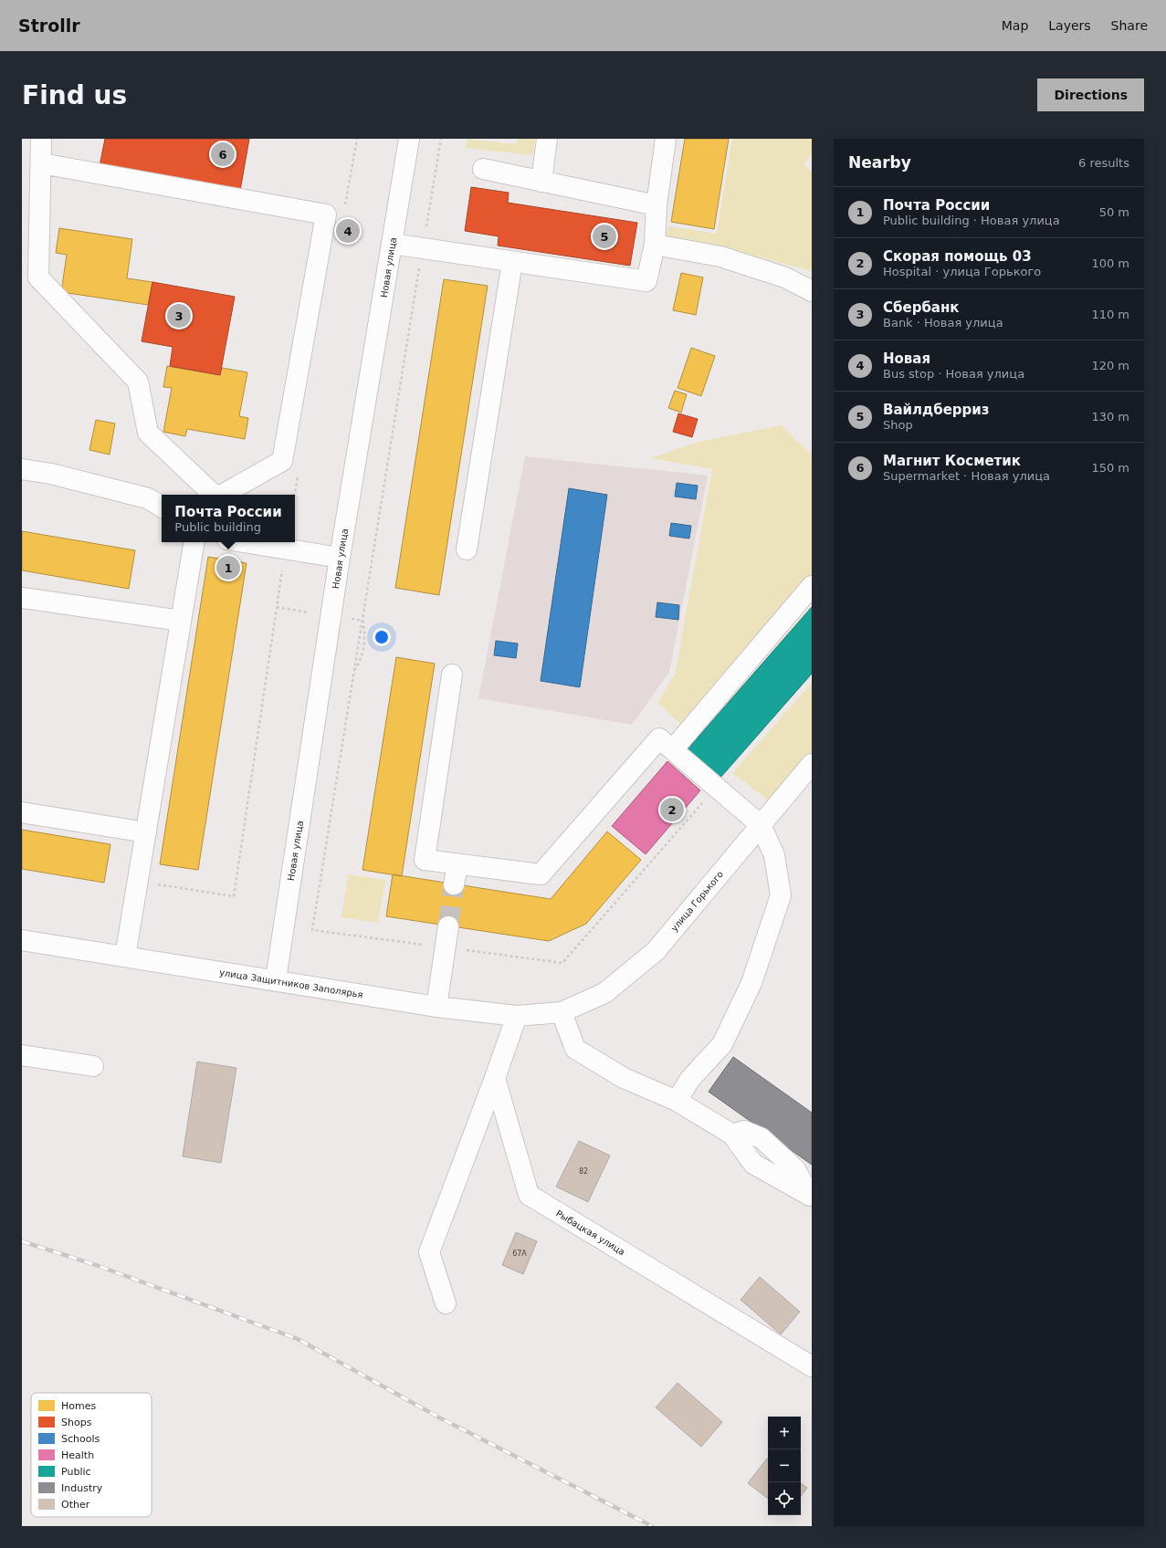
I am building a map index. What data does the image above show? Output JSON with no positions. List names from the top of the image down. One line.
{"streets":{"street":["Новая улица","улица Горького","улица Защитников Заполярья","Рыбацкая улица"]},"crossings":[["Новая улица","улица Защитников Заполярья"],["улица Горького","улица Защитников Заполярья"]],"house_numbers":["82","67А"],"legend":["Homes","Shops","Schools","Health","Public","Industry","Other"],"page":{"header":"Strollr","nav":["Map","Layers","Share"],"buttons":"Directions","title":"Find us","heading":["Nearby","6 results"],"pins":["6","4","5","3","1","2"],"list":[{"mark":"1","name":"Почта России","note":"Public building · Новая улица","value":"50 m"},{"mark":"2","name":"Скорая помощь 03","note":"Hospital · улица Горького","value":"100 m"},{"mark":"3","name":"Сбербанк","note":"Bank · Новая улица","value":"110 m"},{"mark":"4","name":"Новая","note":"Bus stop · Новая улица","value":"120 m"},{"mark":"5","name":"Вайлдберриз","note":"Shop","value":"130 m"},{"mark":"6","name":"Магнит Косметик","note":"Supermarket · Новая улица","value":"150 m"}],"popup":["Почта России","Public building"],"map_buttons":["+","−"]}}
